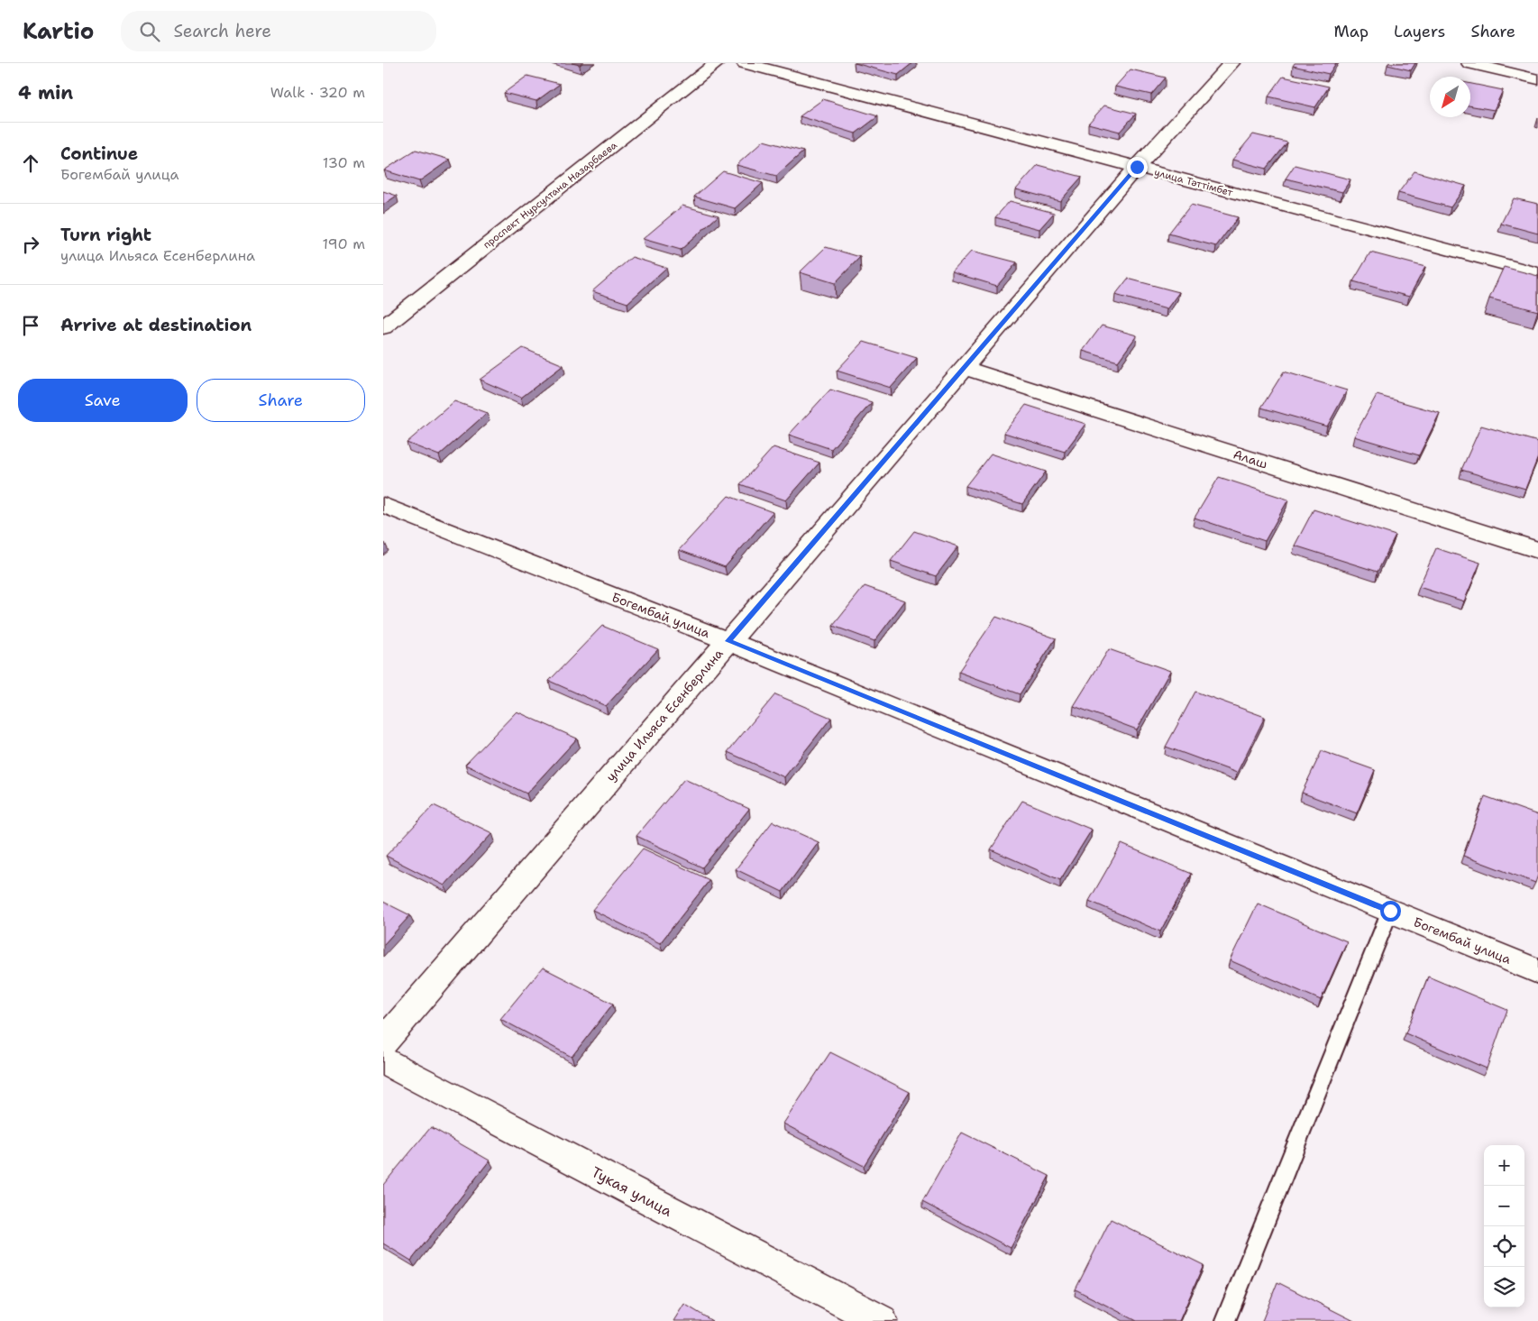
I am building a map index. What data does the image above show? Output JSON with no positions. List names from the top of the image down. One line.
{"streets":{"street":["улица Тәттімбет","проспект Нурсултана Назарбаева","Алаш","Богембай улица","улица Ильяса Есенберлина","Тукая улица"]},"crossings":[["улица Тәттімбет","улица Ильяса Есенберлина"],["Алаш","улица Ильяса Есенберлина"],["Богембай улица","улица Ильяса Есенберлина"]],"north":"bottom left","page":{"header":"Kartio","search":"Search here","nav":["Map","Layers","Share"],"heading":["4 min","Walk · 320 m"],"list":[["Continue","Богембай улица","130 m"],["Turn right","улица Ильяса Есенберлина","190 m"],"Arrive at destination"],"buttons":["Save","Share"],"map_buttons":["+","−"]}}
